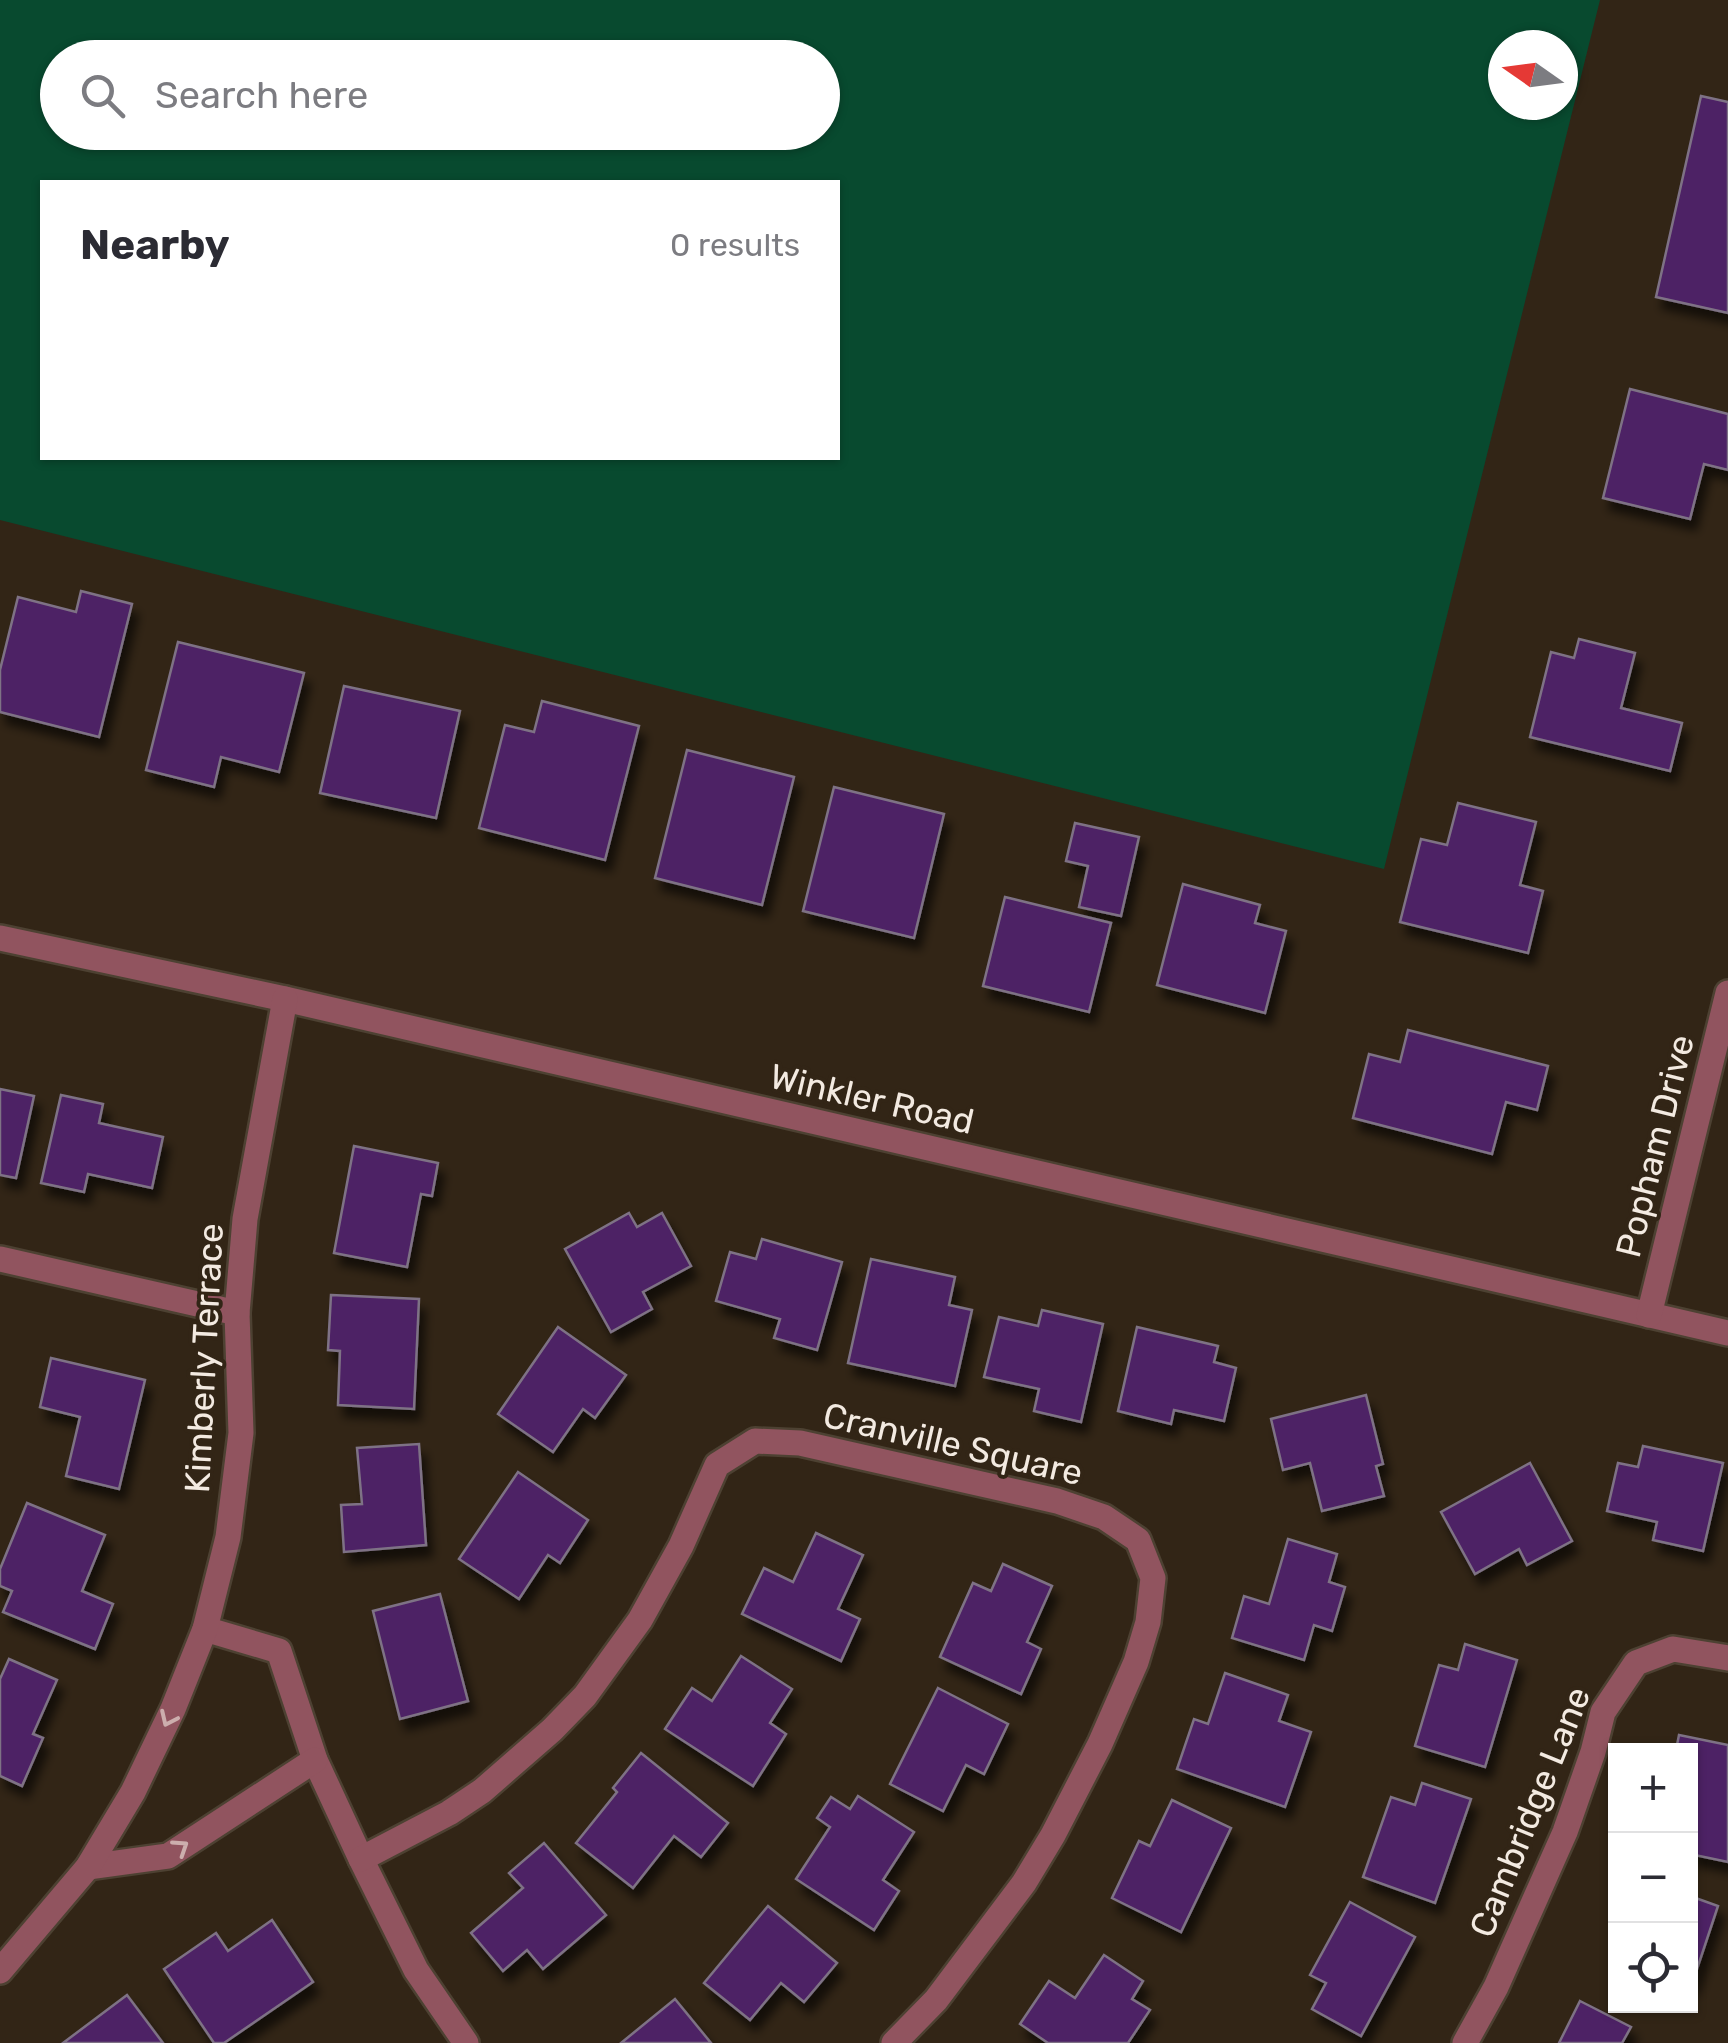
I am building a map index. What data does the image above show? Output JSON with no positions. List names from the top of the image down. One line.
{"streets":{"street":["Winkler Road","Popham Drive","Kimberly Terrace","Cranville Square","Cambridge Lane"]},"crossings":[["Winkler Road","Popham Drive"],["Winkler Road","Kimberly Terrace"]],"north":"left","page":{"search":"Search here","heading":["Nearby","0 results"],"map_buttons":["+","−"]}}
